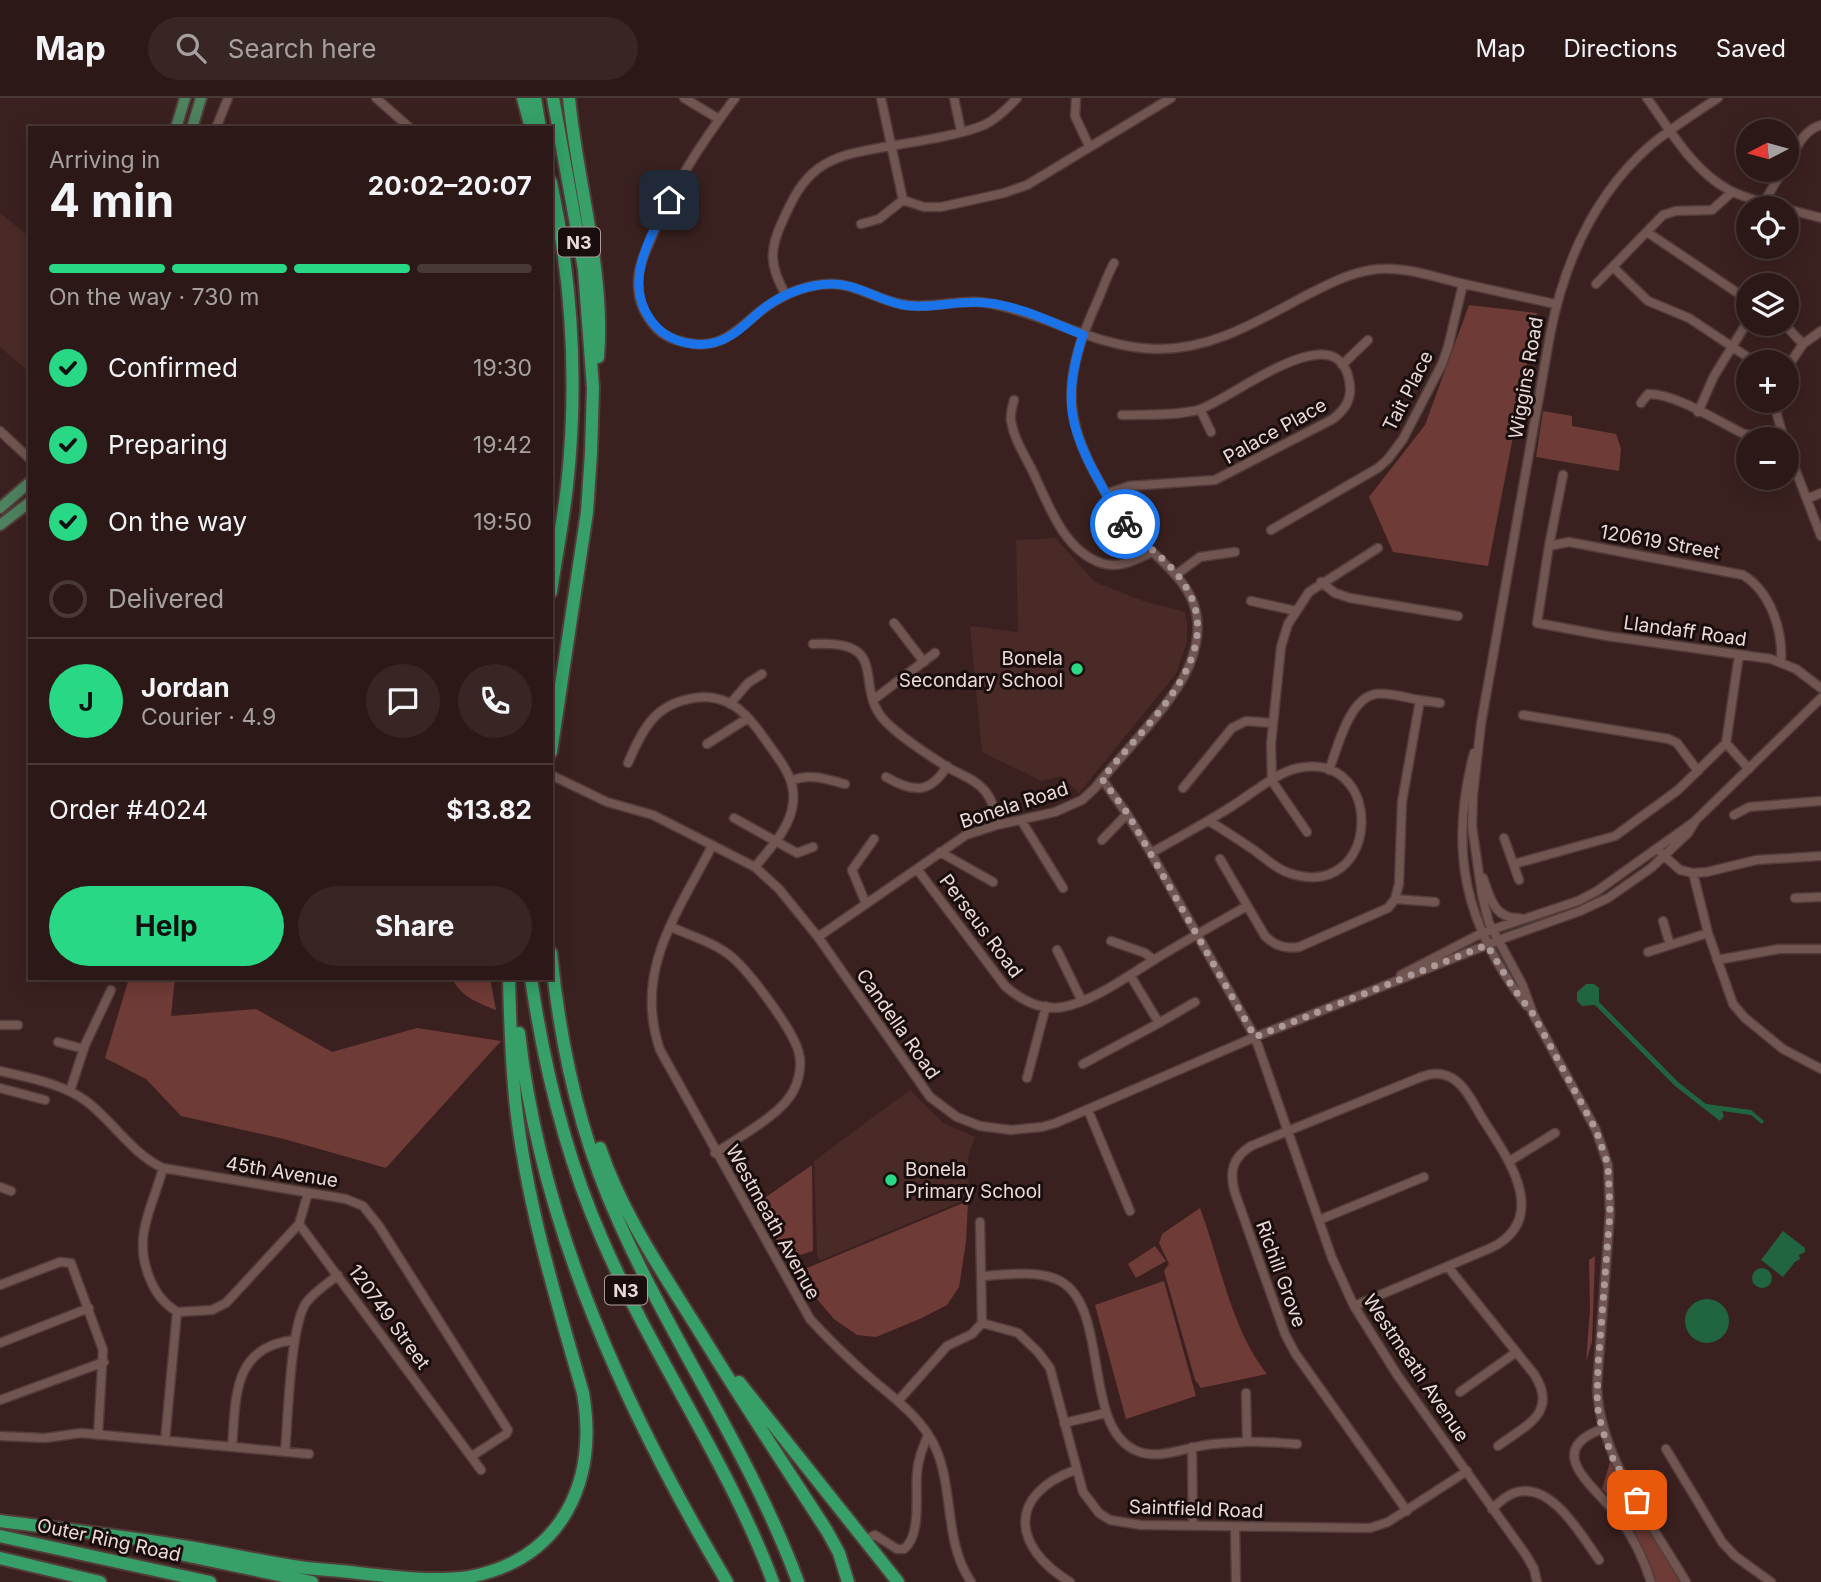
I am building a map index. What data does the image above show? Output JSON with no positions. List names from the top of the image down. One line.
{"streets":{"highway":["N3","Outer Ring Road"],"street":["Wiggins Road","Tait Place","Palace Place","120619 Street","Llandaff Road","Bonela Road","Perseus Road","Candella Road","45th Avenue","Westmeath Avenue","Richill Grove","120749 Street","Saintfield Road"]},"crossings":[["Wiggins Road","Candella Road"],["Palace Place","Bonela Road"],["120619 Street","Llandaff Road"],["Bonela Road","Perseus Road"],["Bonela Road","Candella Road"],["Bonela Road","Westmeath Avenue"],["Perseus Road","Westmeath Avenue"],["Candella Road","Westmeath Avenue"],["45th Avenue","120749 Street"],["Westmeath Avenue","Richill Grove"],["Westmeath Avenue","Saintfield Road"],["Richill Grove","Saintfield Road"]],"places":["Bonela Secondary School","Bonela Primary School"],"north":"left","page":{"header":"Map","search":"Search here","nav":["Map","Directions","Saved"],"map_buttons":["+","−"],"heading":["4 min","Arriving in","20:02–20:07"],"panel":["Jordan","Courier · 4.9","Order #4024","$13.82"],"bar":"On the way · 730 m","list":[["Confirmed","19:30"],["Preparing","19:42"],["On the way","19:50"],"Delivered"],"round":"J","buttons":["Help","Share"]}}
